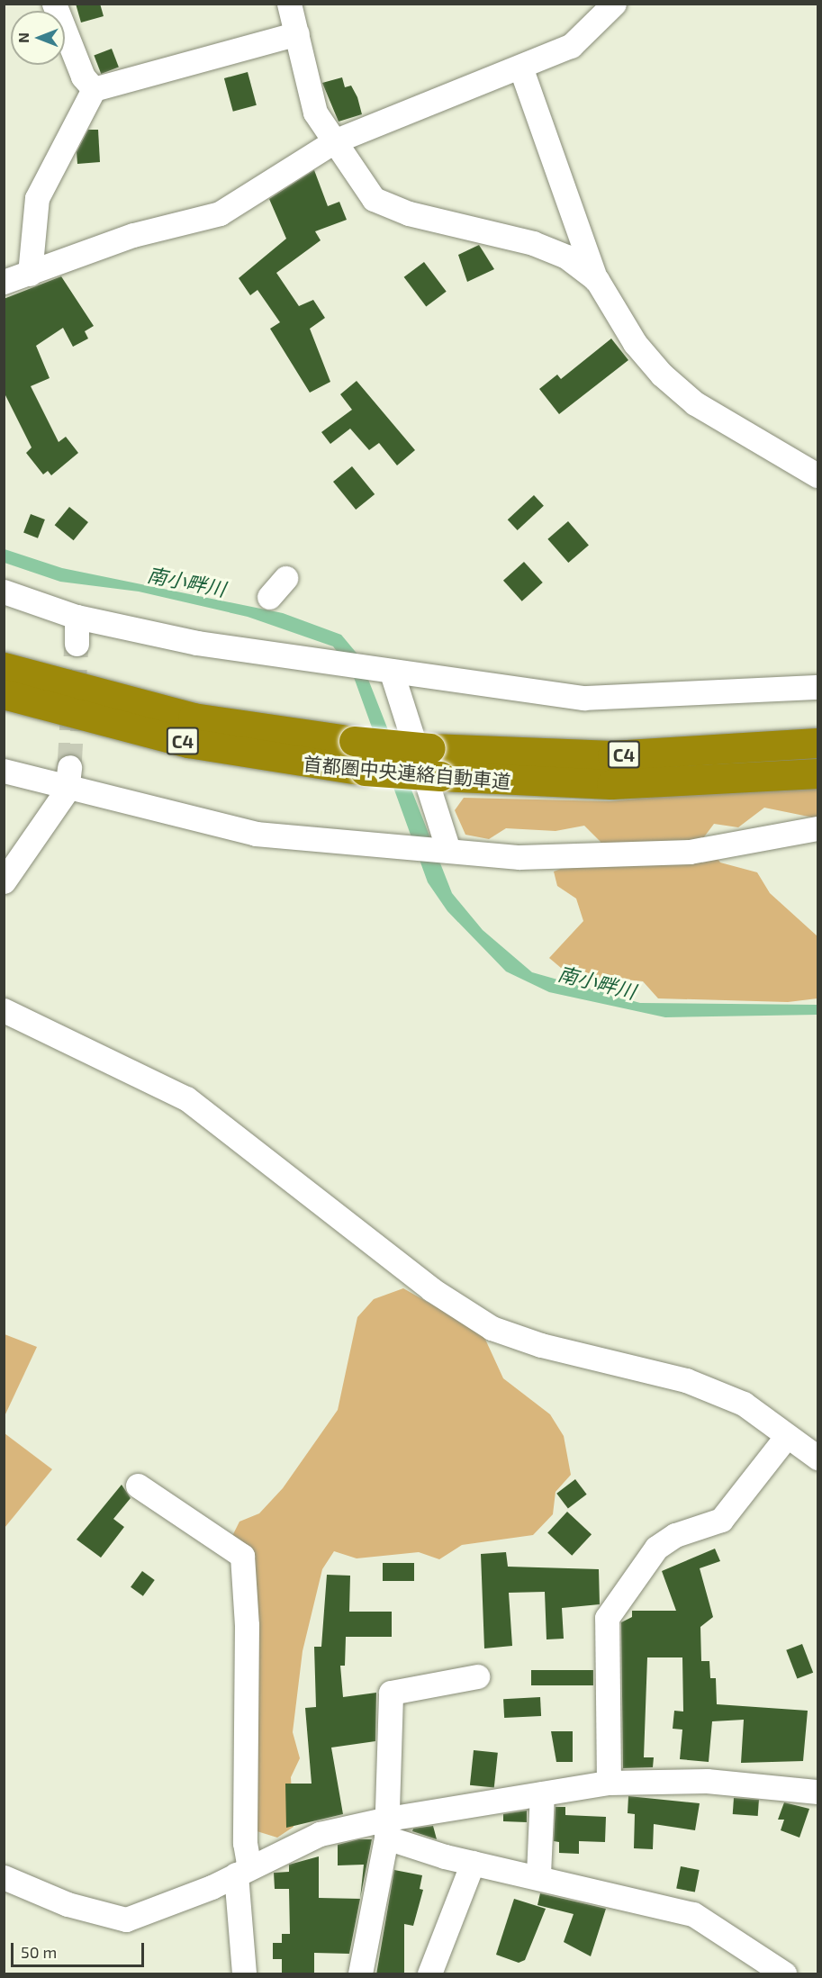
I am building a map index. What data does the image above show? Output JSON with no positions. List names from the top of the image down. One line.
{"streets":{"highway":["C4","首都圏中央連絡自動車道"]},"water":["南小畔川"],"scale_bar":"50 m","north":"left"}
